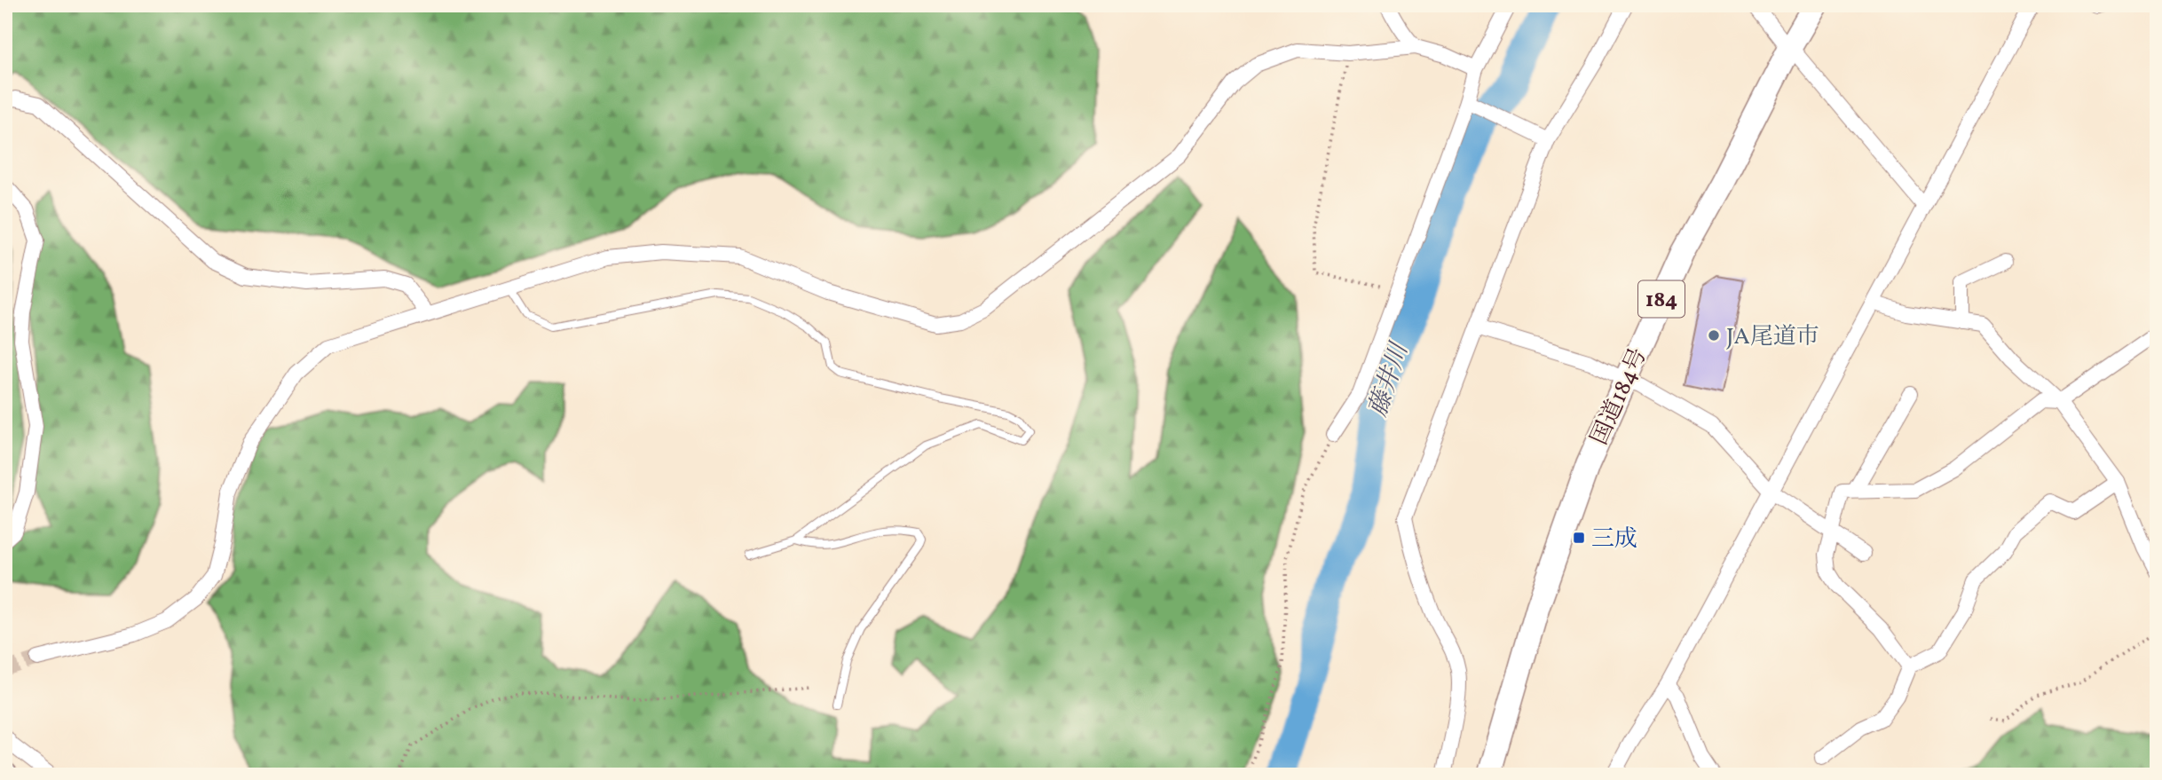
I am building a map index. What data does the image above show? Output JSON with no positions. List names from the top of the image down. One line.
{"streets":{"highway":["184","国道184号"]},"water":["藤井川"],"places":{"other":["JA尾道市"],"transit":["三成"]}}
